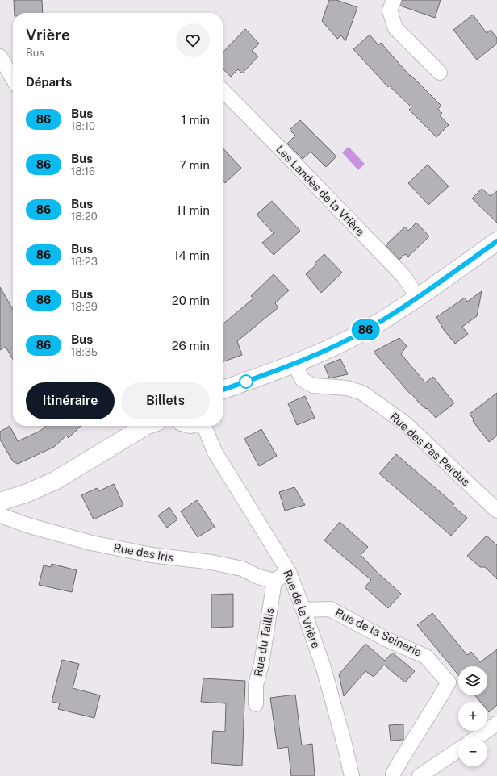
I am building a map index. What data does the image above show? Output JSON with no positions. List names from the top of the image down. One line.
{"streets":{"street":["Les Landes de la Vrière","Rue des Pas Perdus","Rue des Iris","Rue de la Vrière","Rue de la Seinerie","Rue du Taillis"]},"crossings":[["Rue des Iris","Rue du Taillis"],["Rue de la Vrière","Rue de la Seinerie"]],"lines":["bus line 86"],"page":{"on_map":"86","heading":[["Vrière","Bus"],"Départs"],"list":[{"mark":"86","name":"Bus","note":"18:10","value":"1 min"},{"mark":"86","name":"Bus","note":"18:16","value":"7 min"},{"mark":"86","name":"Bus","note":"18:20","value":"11 min"},{"mark":"86","name":"Bus","note":"18:23","value":"14 min"},{"mark":"86","name":"Bus","note":"18:29","value":"20 min"},{"mark":"86","name":"Bus","note":"18:35","value":"26 min"}],"buttons":["Itinéraire","Billets"],"map_buttons":["+","−"]}}
